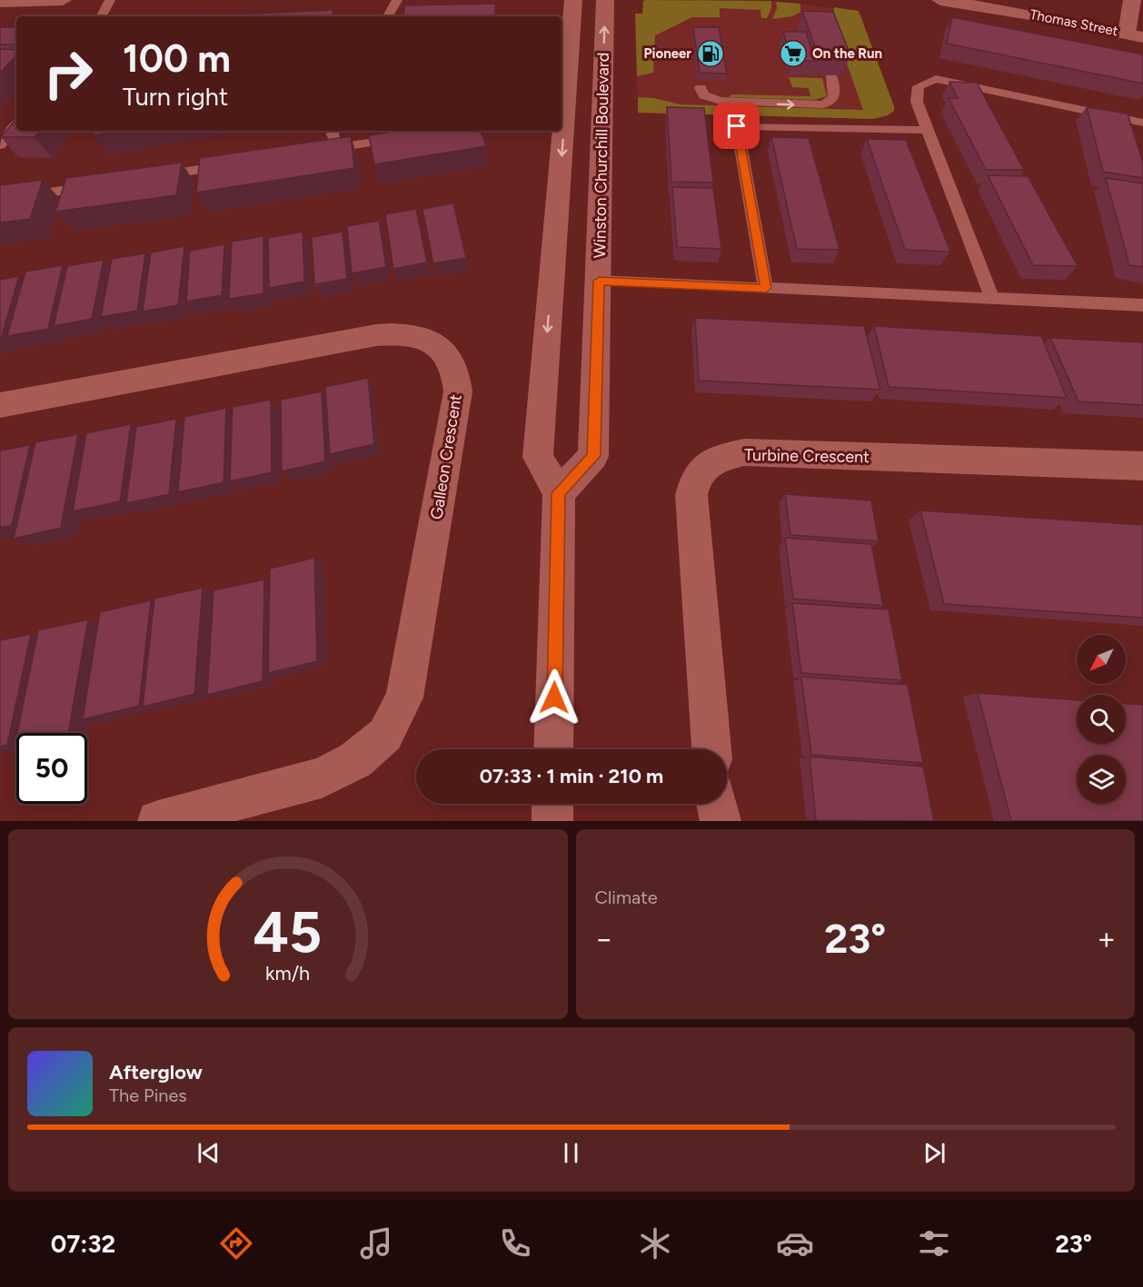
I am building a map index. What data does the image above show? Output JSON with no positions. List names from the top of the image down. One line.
{"streets":{"street":["Thomas Street","Winston Churchill Boulevard","Turbine Crescent","Galleon Crescent"]},"places":{"fuel station":["Pioneer"],"supermarket":["On the Run"]},"north":"bottom left","page":{"turn":["100 m","Turn right"],"limit":"50","trip":"07:33 · 1 min · 210 m","tile":"Climate","heat":["−","23°","+"],"song":["Afterglow","The Pines"],"tabs":["07:32","23°"],"gauge":["45","km/h"]}}
